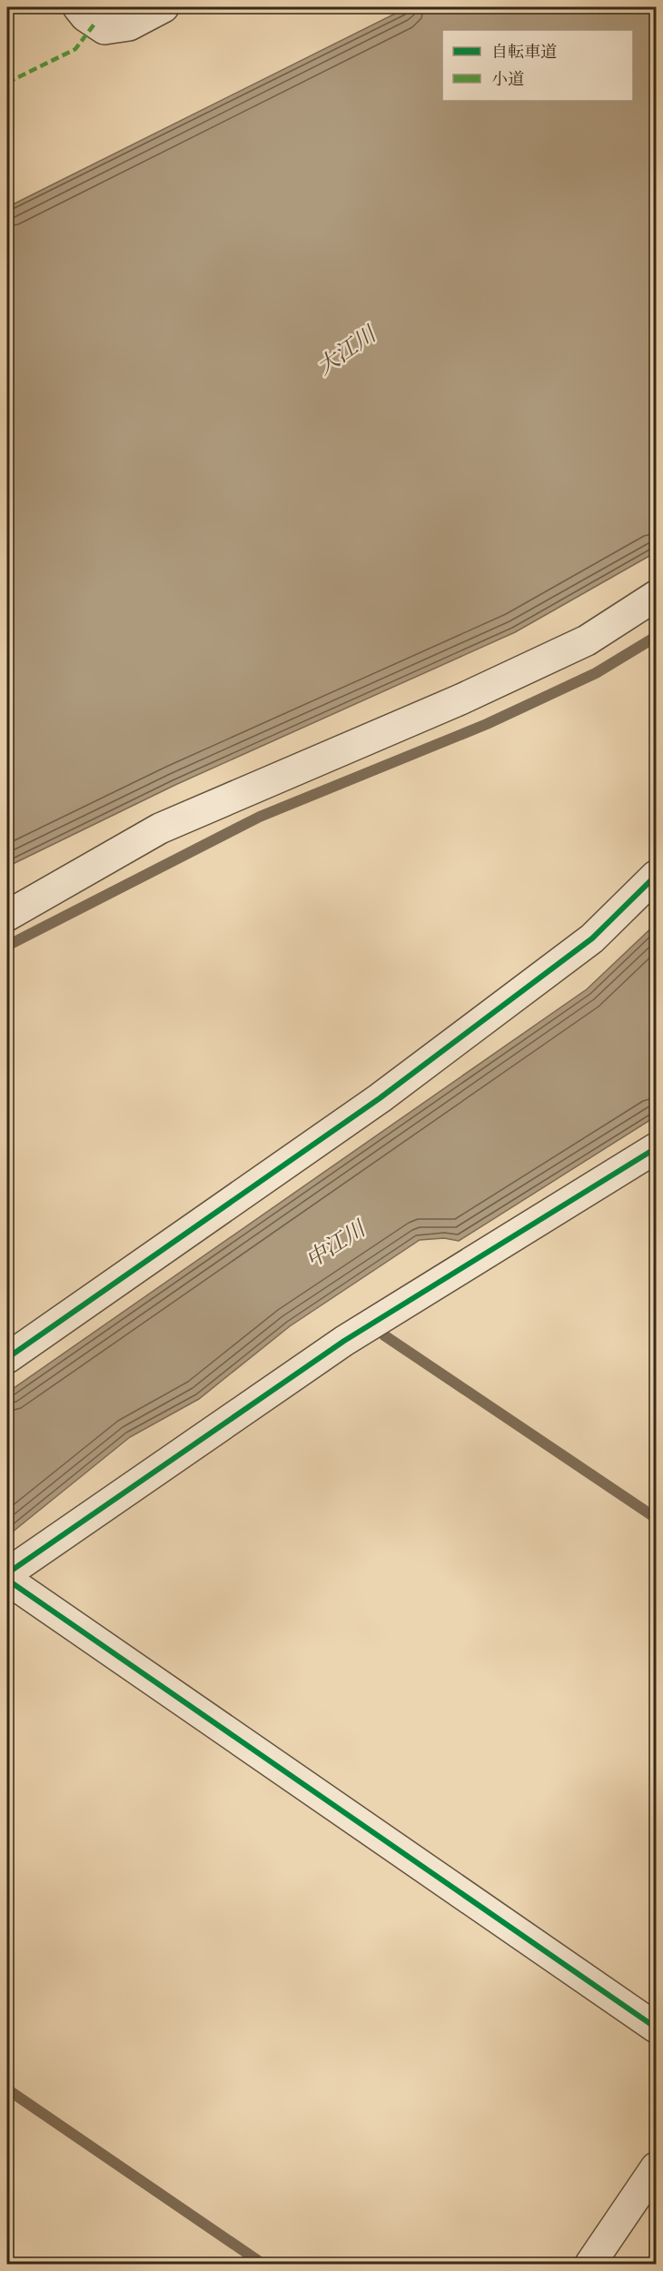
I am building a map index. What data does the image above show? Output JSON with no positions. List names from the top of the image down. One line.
{"water":["大江川","中江川"],"legend":["自転車道","小道"]}
